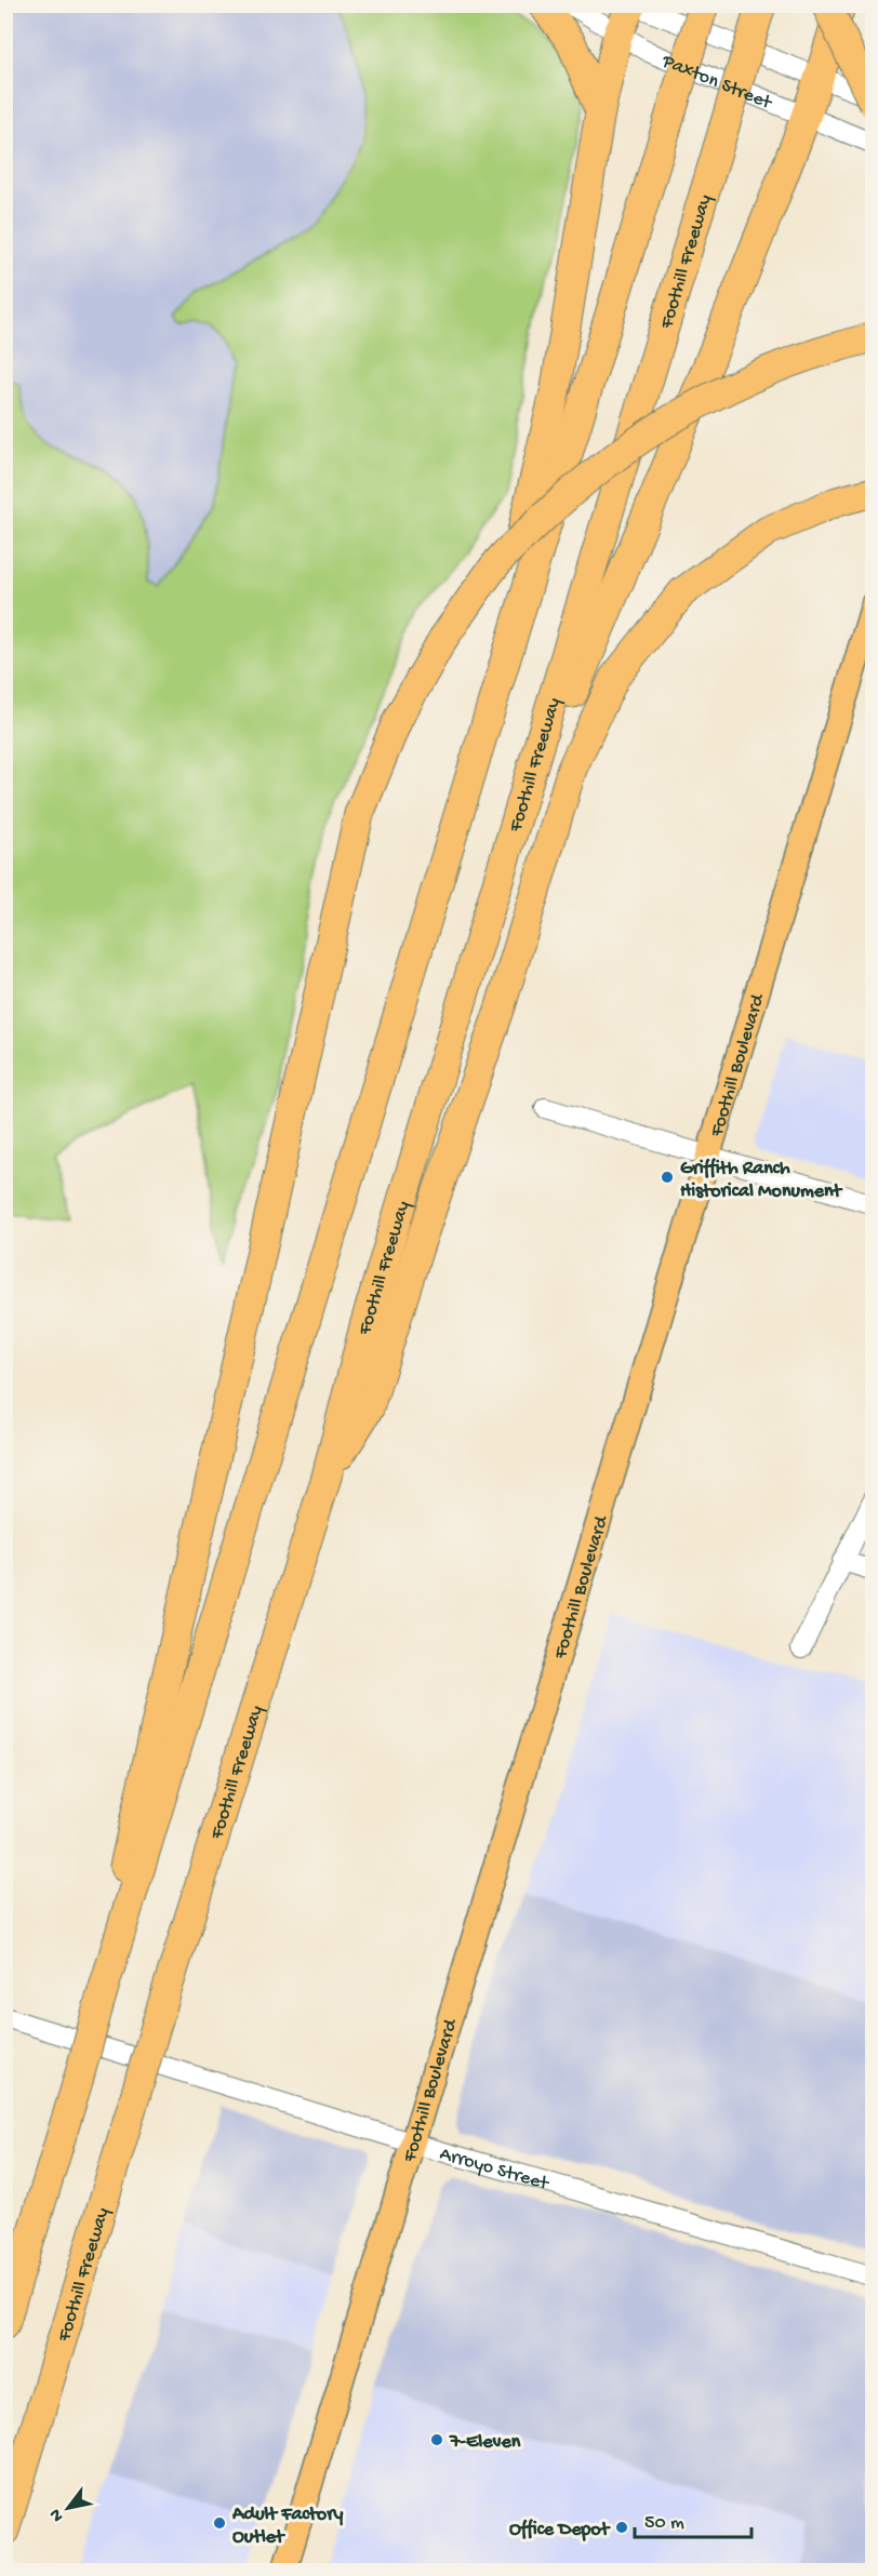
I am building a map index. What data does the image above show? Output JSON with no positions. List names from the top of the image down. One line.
{"streets":{"highway":["Foothill Freeway"],"main road":["Foothill Boulevard"],"street":["Paxton Street","Arroyo Street"]},"crossings":[["Foothill Boulevard","Arroyo Street"]],"places":["Griffith Ranch Historical Monument","7-Eleven","Adult Factory Outlet","Office Depot"],"scale_bar":"50 m","north":"bottom left"}
